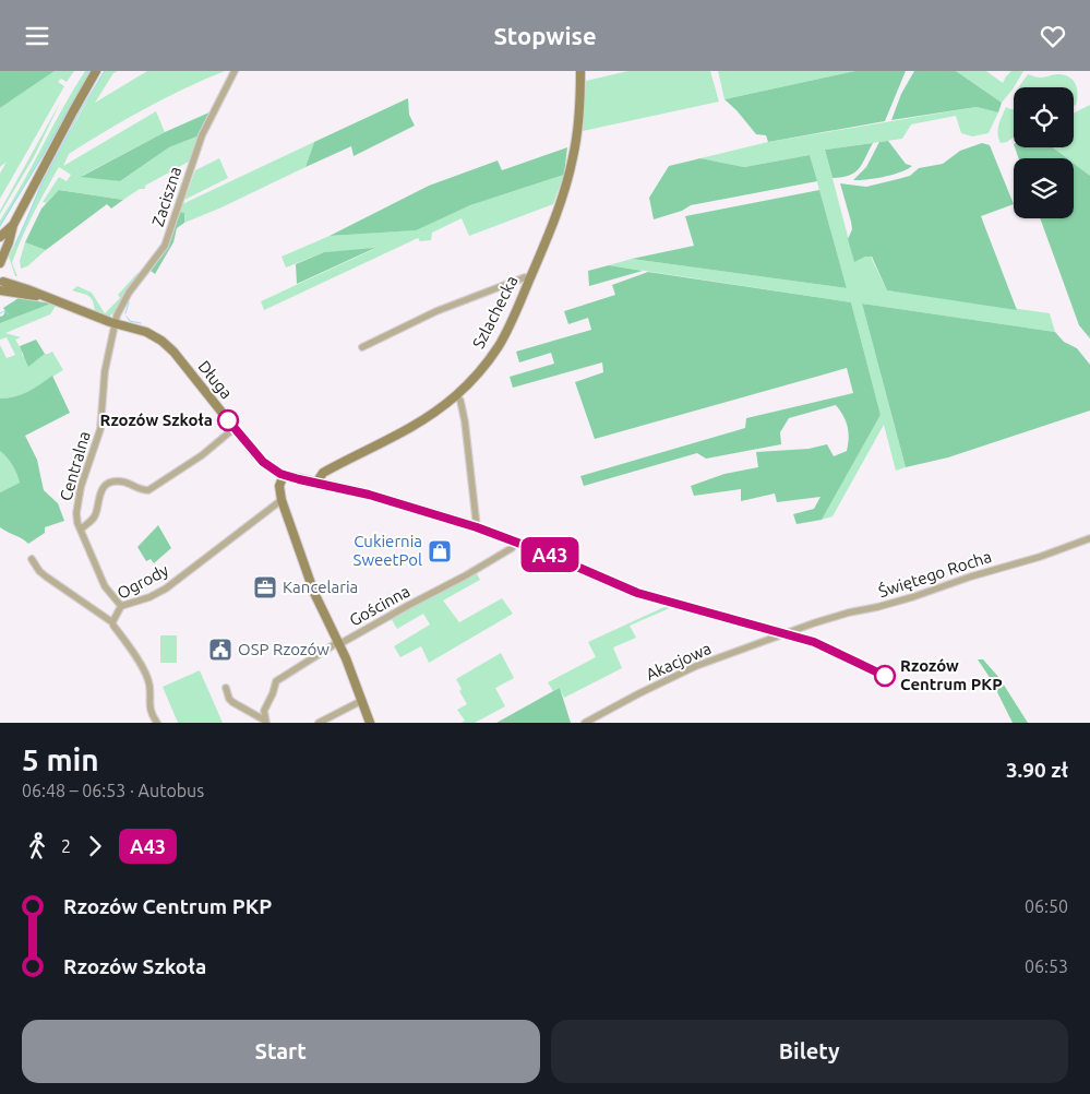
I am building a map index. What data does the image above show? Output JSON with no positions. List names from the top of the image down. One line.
{"streets":{"street":["Zaciszna","Szlachecka","Długa","Centralna","Świętego Rocha","Ogrody","Gościnna","Akacjowa"]},"crossings":[["Zaciszna","Długa"],["Zaciszna","Centralna"],["Szlachecka","Długa"],["Długa","Centralna"],["Długa","Świętego Rocha"],["Długa","Gościnna"],["Długa","Akacjowa"],["Centralna","Ogrody"],["Świętego Rocha","Akacjowa"]],"places":{"other":["Rzozów Szkoła","Rzozów Centrum PKP"],"shop":["Cukiernia SweetPol"],"office":["Kancelaria"],"public building":["OSP Rzozów"]},"lines":["bus line A43"],"page":{"header":"Stopwise","on_map":"A43","heading":["5 min","06:48 – 06:53 · Autobus","3.90 zł"],"legs":["2","A43"],"list":[{"name":"Rzozów Centrum PKP","value":"06:50"},{"name":"Rzozów Szkoła","value":"06:53"}],"buttons":["Start","Bilety"]}}
